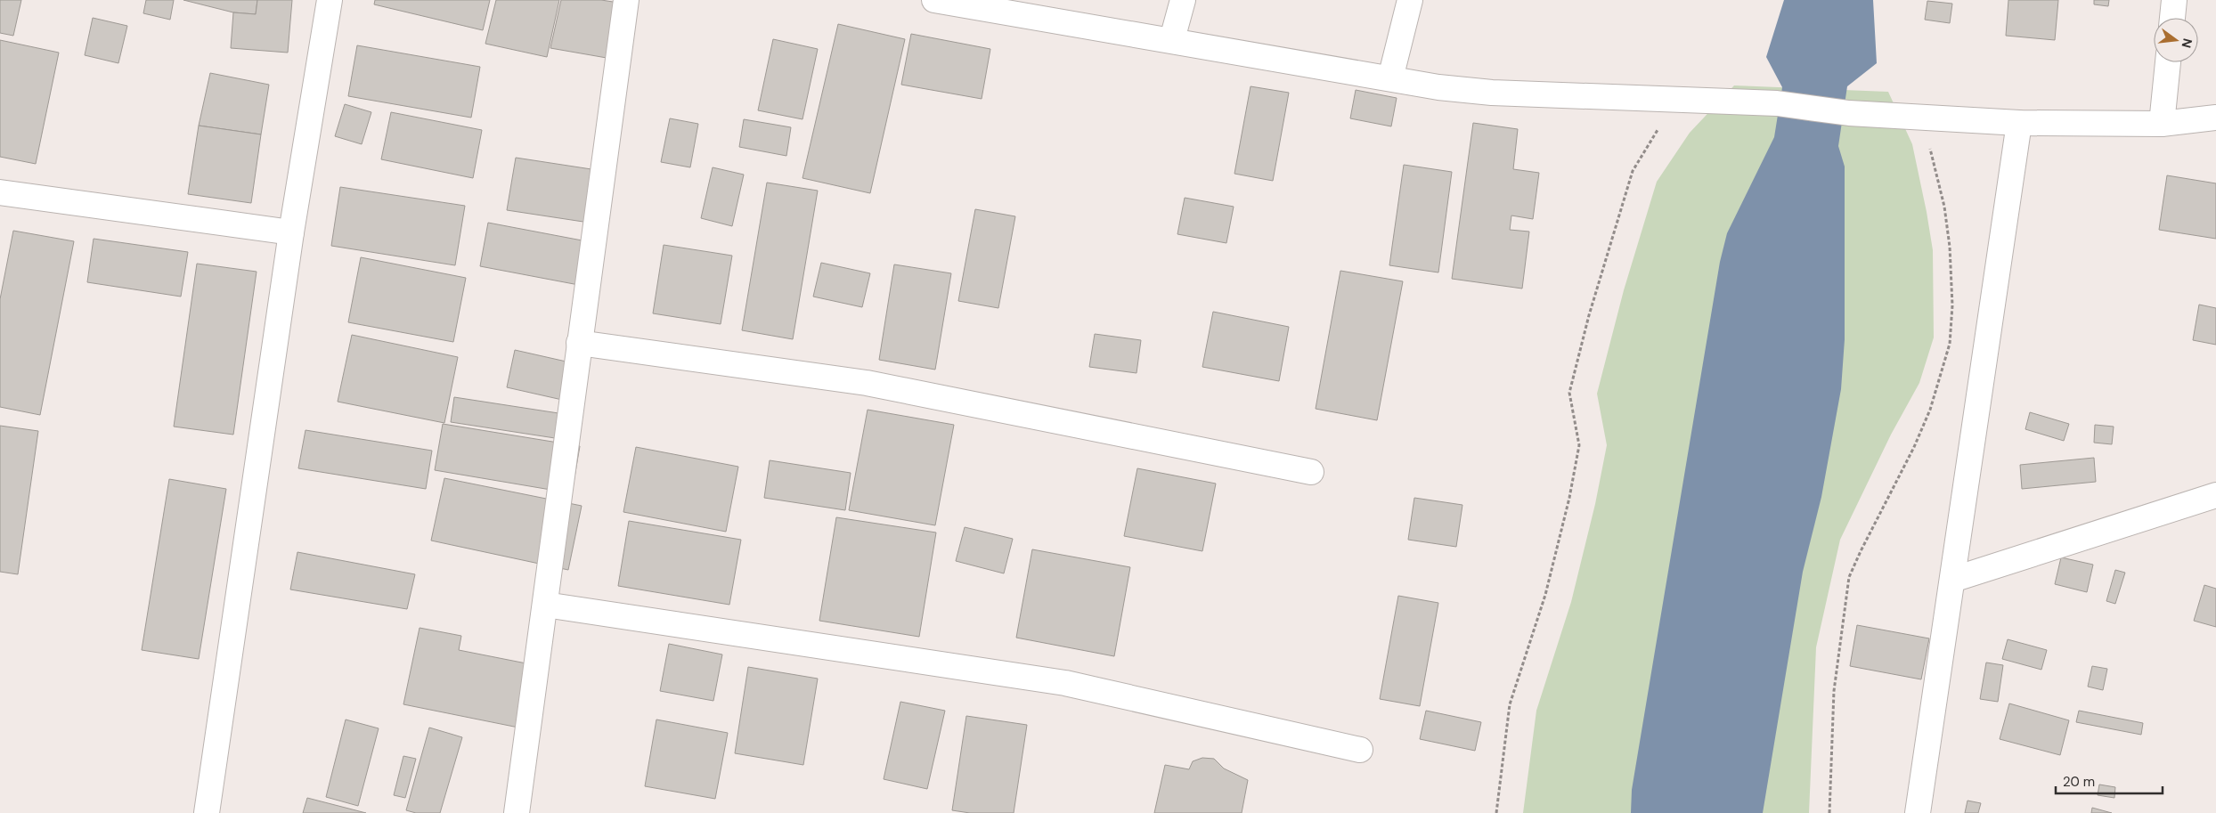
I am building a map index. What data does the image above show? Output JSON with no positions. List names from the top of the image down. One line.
{"scale_bar":"20 m","north":"right"}
